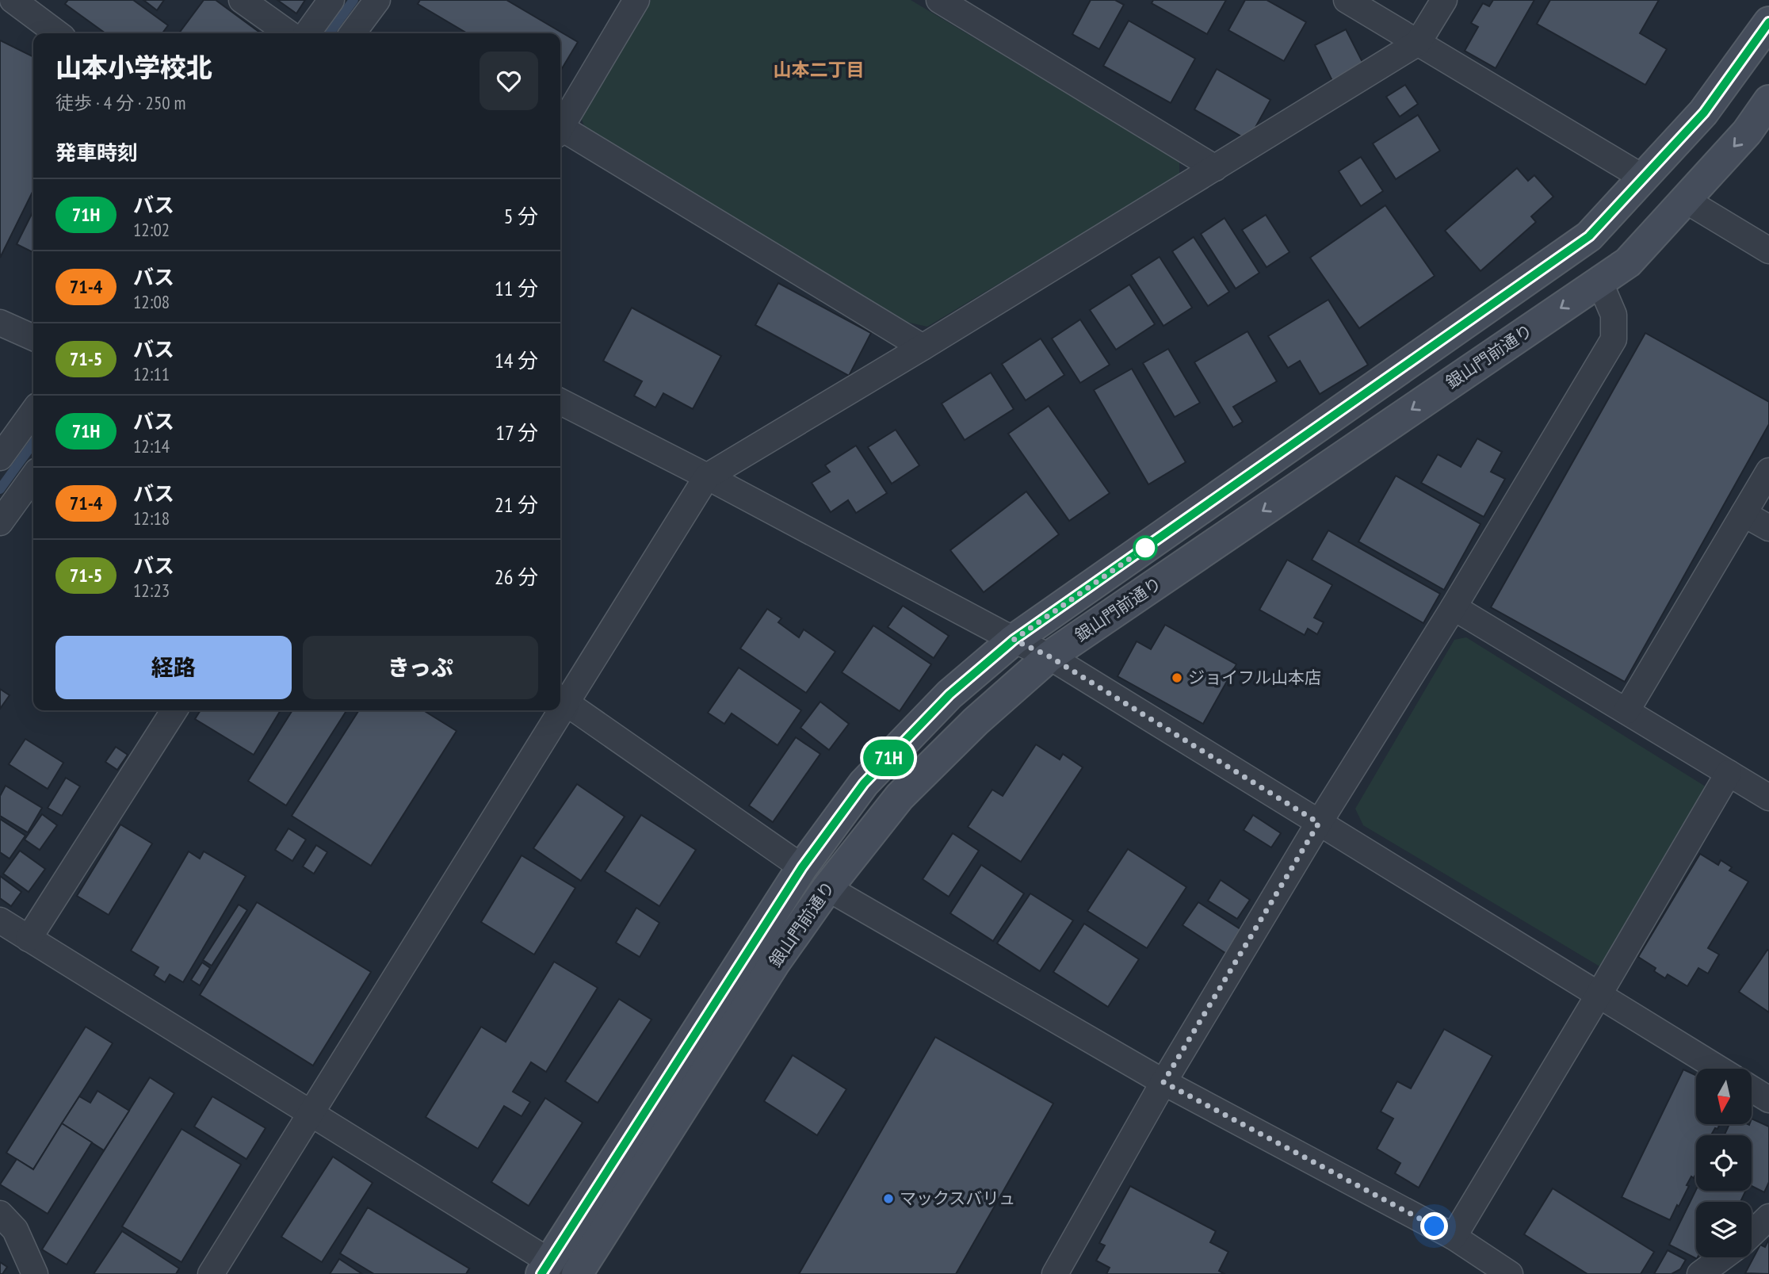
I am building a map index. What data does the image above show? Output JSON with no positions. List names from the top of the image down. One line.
{"streets":{"street":["銀山門前通り"]},"districts":["山本二丁目"],"places":["ジョイフル山本店","マックスバリュ"],"lines":["bus line 71H"],"north":"bottom","page":{"on_map":"71H","heading":[["山本小学校北","徒歩 · 4 分 · 250 m"],"発車時刻"],"list":[{"mark":"71H","name":"バス","note":"12:02","value":"5 分"},{"mark":"71-4","name":"バス","note":"12:08","value":"11 分"},{"mark":"71-5","name":"バス","note":"12:11","value":"14 分"},{"mark":"71H","name":"バス","note":"12:14","value":"17 分"},{"mark":"71-4","name":"バス","note":"12:18","value":"21 分"},{"mark":"71-5","name":"バス","note":"12:23","value":"26 分"}],"buttons":["経路","きっぷ"]}}
